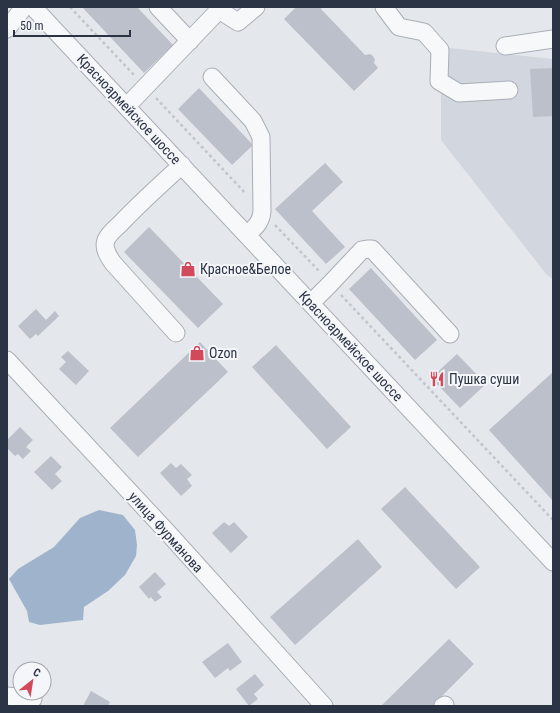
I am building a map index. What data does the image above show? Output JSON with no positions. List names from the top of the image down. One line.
{"streets":{"street":["Красноармейское шоссе","улица Фурманова"]},"places":{"shop":["Красное&Белое","Ozon"],"restaurant":["Пушка суши"]},"scale_bar":"50 m","north":"top right"}
